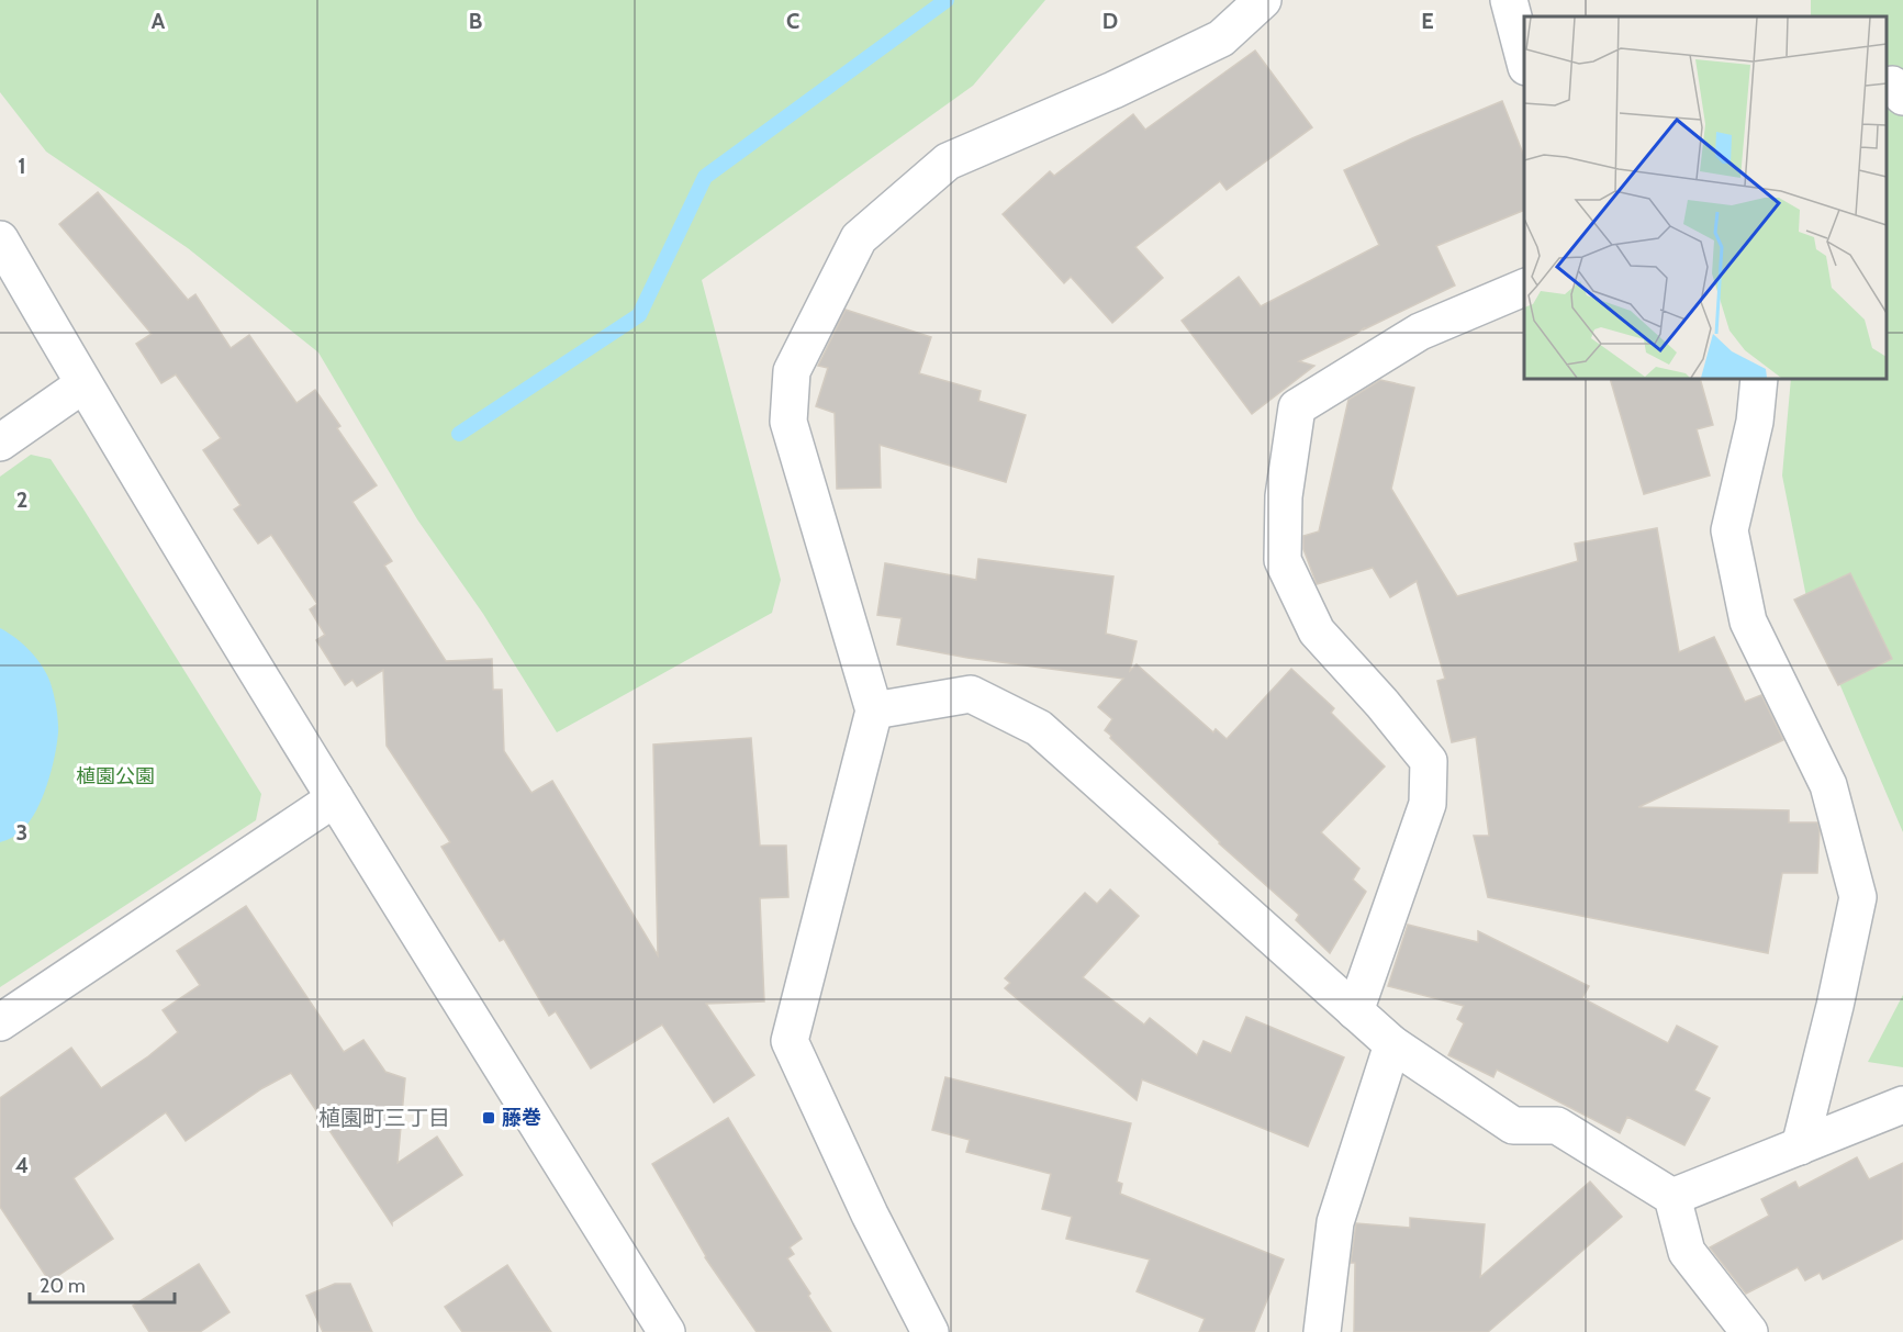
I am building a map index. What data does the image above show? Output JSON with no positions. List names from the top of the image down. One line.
{"districts":["植園町三丁目"],"parks":["植園公園"],"places":{"transit":["藤巻"]},"scale_bar":"20 m","grid":{"columns":["A","B","C","D","E"],"rows":["1","2","3","4"]}}
